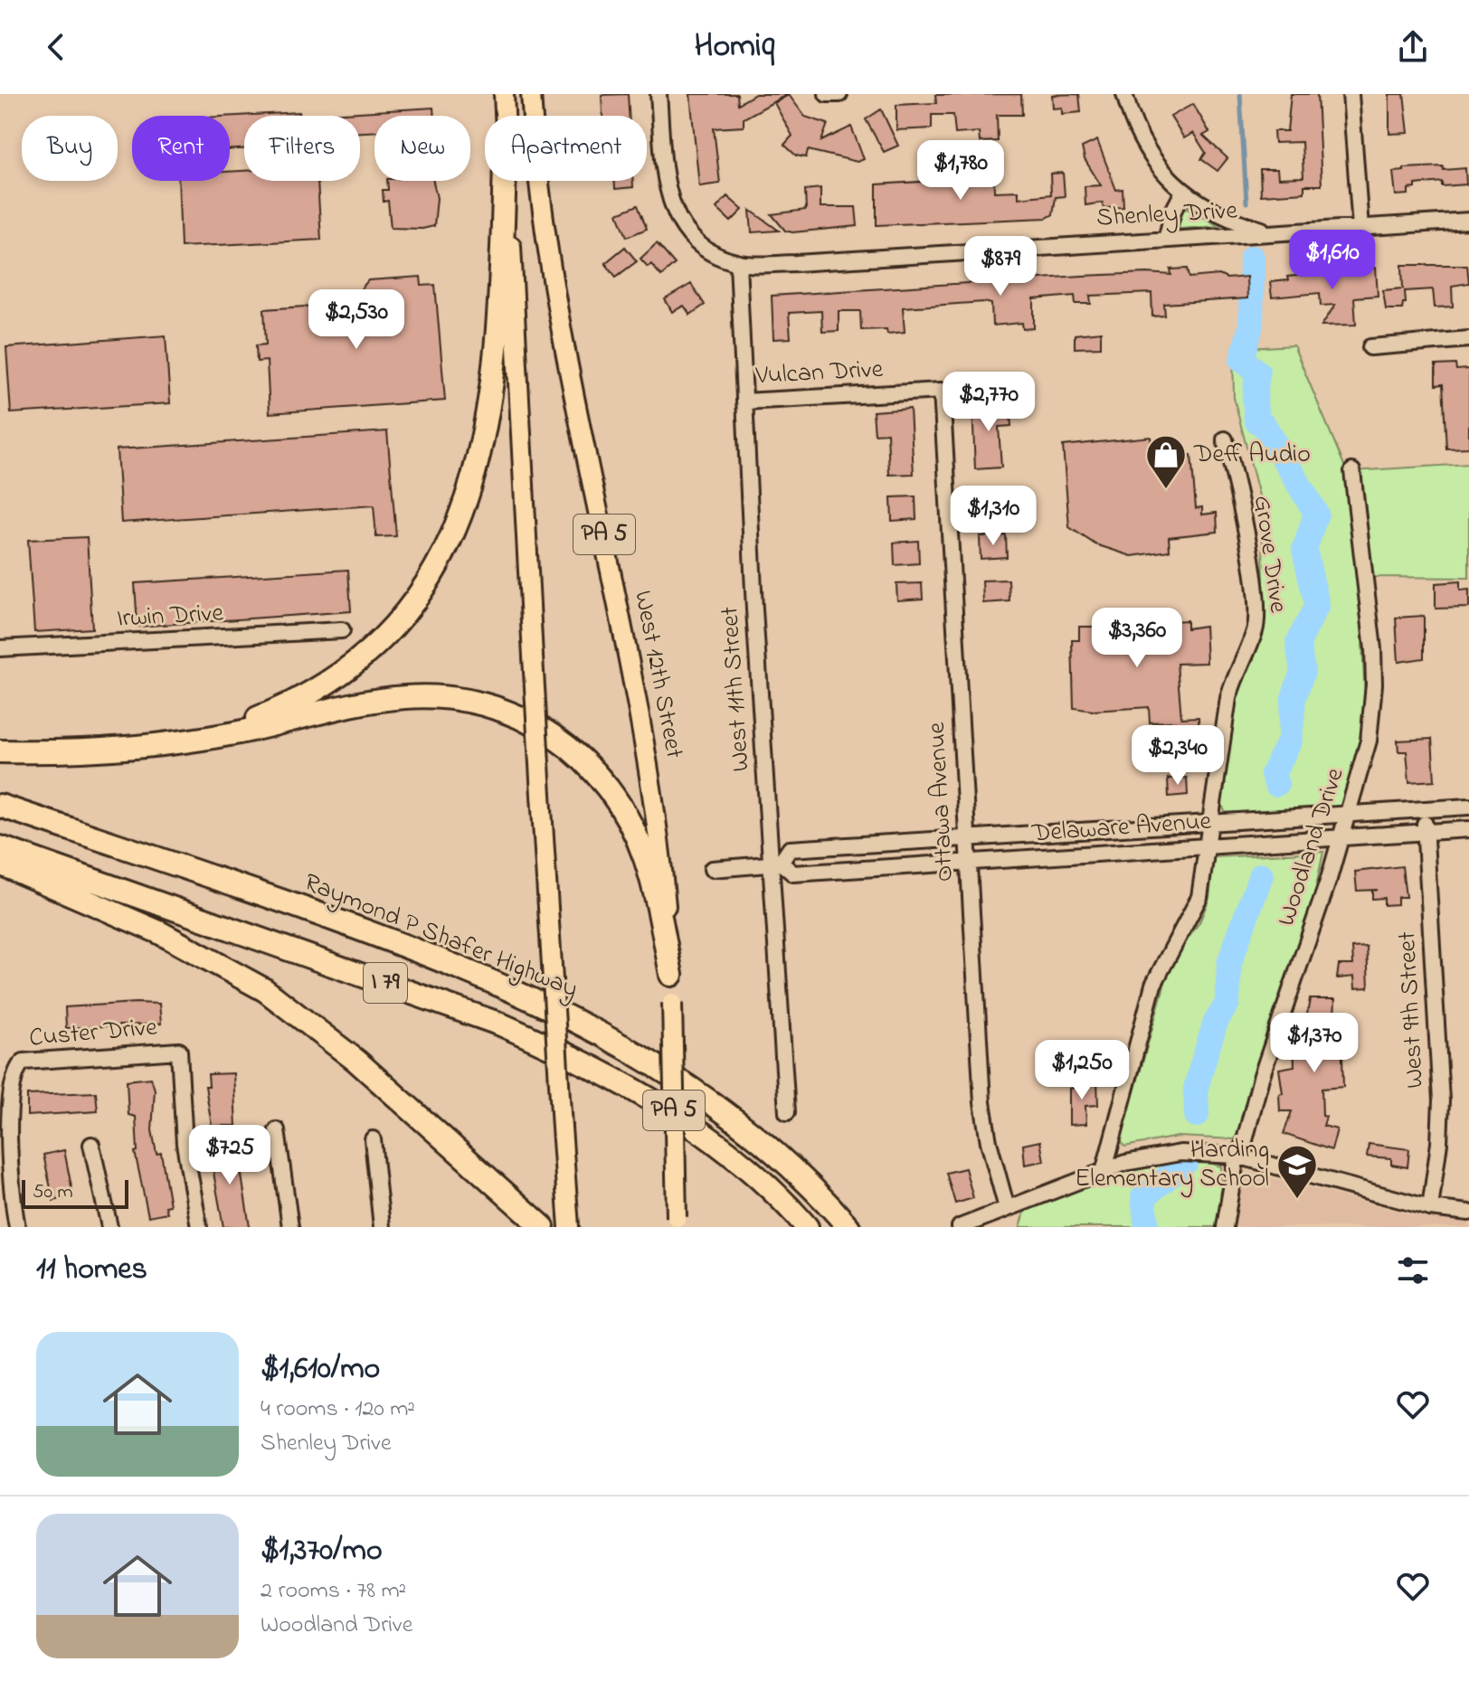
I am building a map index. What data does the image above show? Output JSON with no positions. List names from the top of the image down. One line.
{"streets":{"highway":["Raymond P Shafer Highway","I 79"],"main road":["PA 5","West 12th Street"],"street":["Shenley Drive","Vulcan Drive","Grove Drive","Irwin Drive","West 11th Street","Ottawa Avenue","Delaware Avenue","Woodland Drive","West 9th Street","Custer Drive"]},"crossings":[["Shenley Drive","West 11th Street"],["Vulcan Drive","West 11th Street"],["Vulcan Drive","Ottawa Avenue"],["Grove Drive","Delaware Avenue"],["West 11th Street","Delaware Avenue"],["Ottawa Avenue","Delaware Avenue"],["Delaware Avenue","Woodland Drive"],["Delaware Avenue","West 9th Street"]],"places":{"shop":["Deff Audio"],"school or university":["Harding Elementary School"]},"scale_bar":"50 m","page":{"header":"Homiq","chip":["Buy","Rent","Filters","New","Apartment"],"price":["$1,780","$1,610","$879","$2,530","$2,770","$1,310","$3,360","$2,340","$1,370","$1,250","$725"],"scale":"50 m","heading":"11 homes","list":[{"name":"$1,610/mo","note":"4 rooms · 120 m² · Shenley Drive"},{"name":"$1,370/mo","note":"2 rooms · 78 m² · Woodland Drive"}]}}
